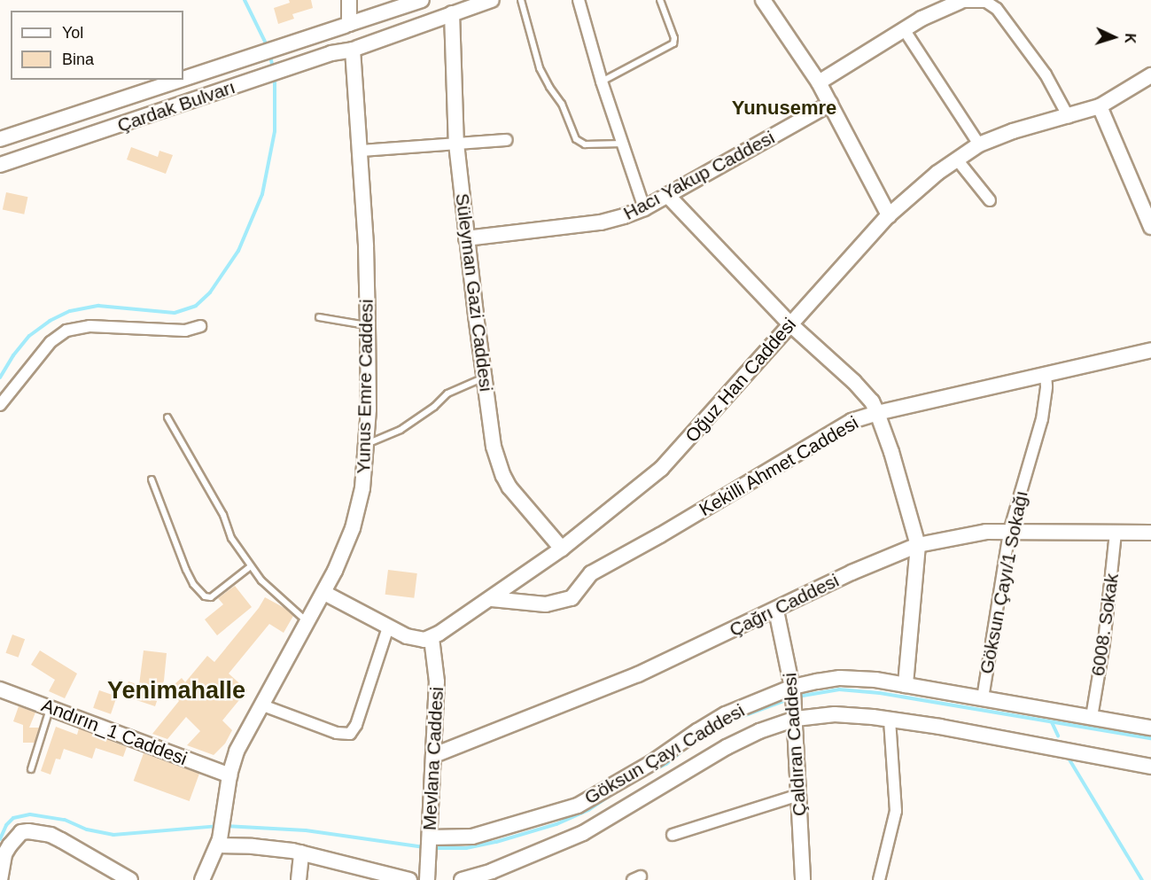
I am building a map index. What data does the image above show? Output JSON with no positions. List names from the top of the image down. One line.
{"streets":{"street":["Çardak Bulvarı","Hacı Yakup Caddesi","Süleyman Gazi Caddesi","Oğuz Han Caddesi","Yunus Emre Caddesi","Kekilli Ahmet Caddesi","Göksun Çayı/1 Sokağı","Çağrı Caddesi","6008. Sokak","Andırın_1 Caddesi","Çaldıran Caddesi","Göksun Çayı Caddesi","Mevlana Caddesi"]},"crossings":[["Çardak Bulvarı","Süleyman Gazi Caddesi"],["Çardak Bulvarı","Yunus Emre Caddesi"],["Hacı Yakup Caddesi","Süleyman Gazi Caddesi"],["Süleyman Gazi Caddesi","Oğuz Han Caddesi"],["Oğuz Han Caddesi","Kekilli Ahmet Caddesi"],["Oğuz Han Caddesi","Mevlana Caddesi"],["Yunus Emre Caddesi","Andırın_1 Caddesi"],["Kekilli Ahmet Caddesi","Göksun Çayı/1 Sokağı"],["Göksun Çayı/1 Sokağı","Çağrı Caddesi"],["Göksun Çayı/1 Sokağı","Göksun Çayı Caddesi"],["Çağrı Caddesi","6008. Sokak"],["Çağrı Caddesi","Çaldıran Caddesi"],["Çağrı Caddesi","Mevlana Caddesi"],["6008. Sokak","Göksun Çayı Caddesi"],["Çaldıran Caddesi","Göksun Çayı Caddesi"],["Göksun Çayı Caddesi","Mevlana Caddesi"]],"districts":["Yunusemre","Yenimahalle"],"legend":["Yol","Bina"],"north":"right"}
